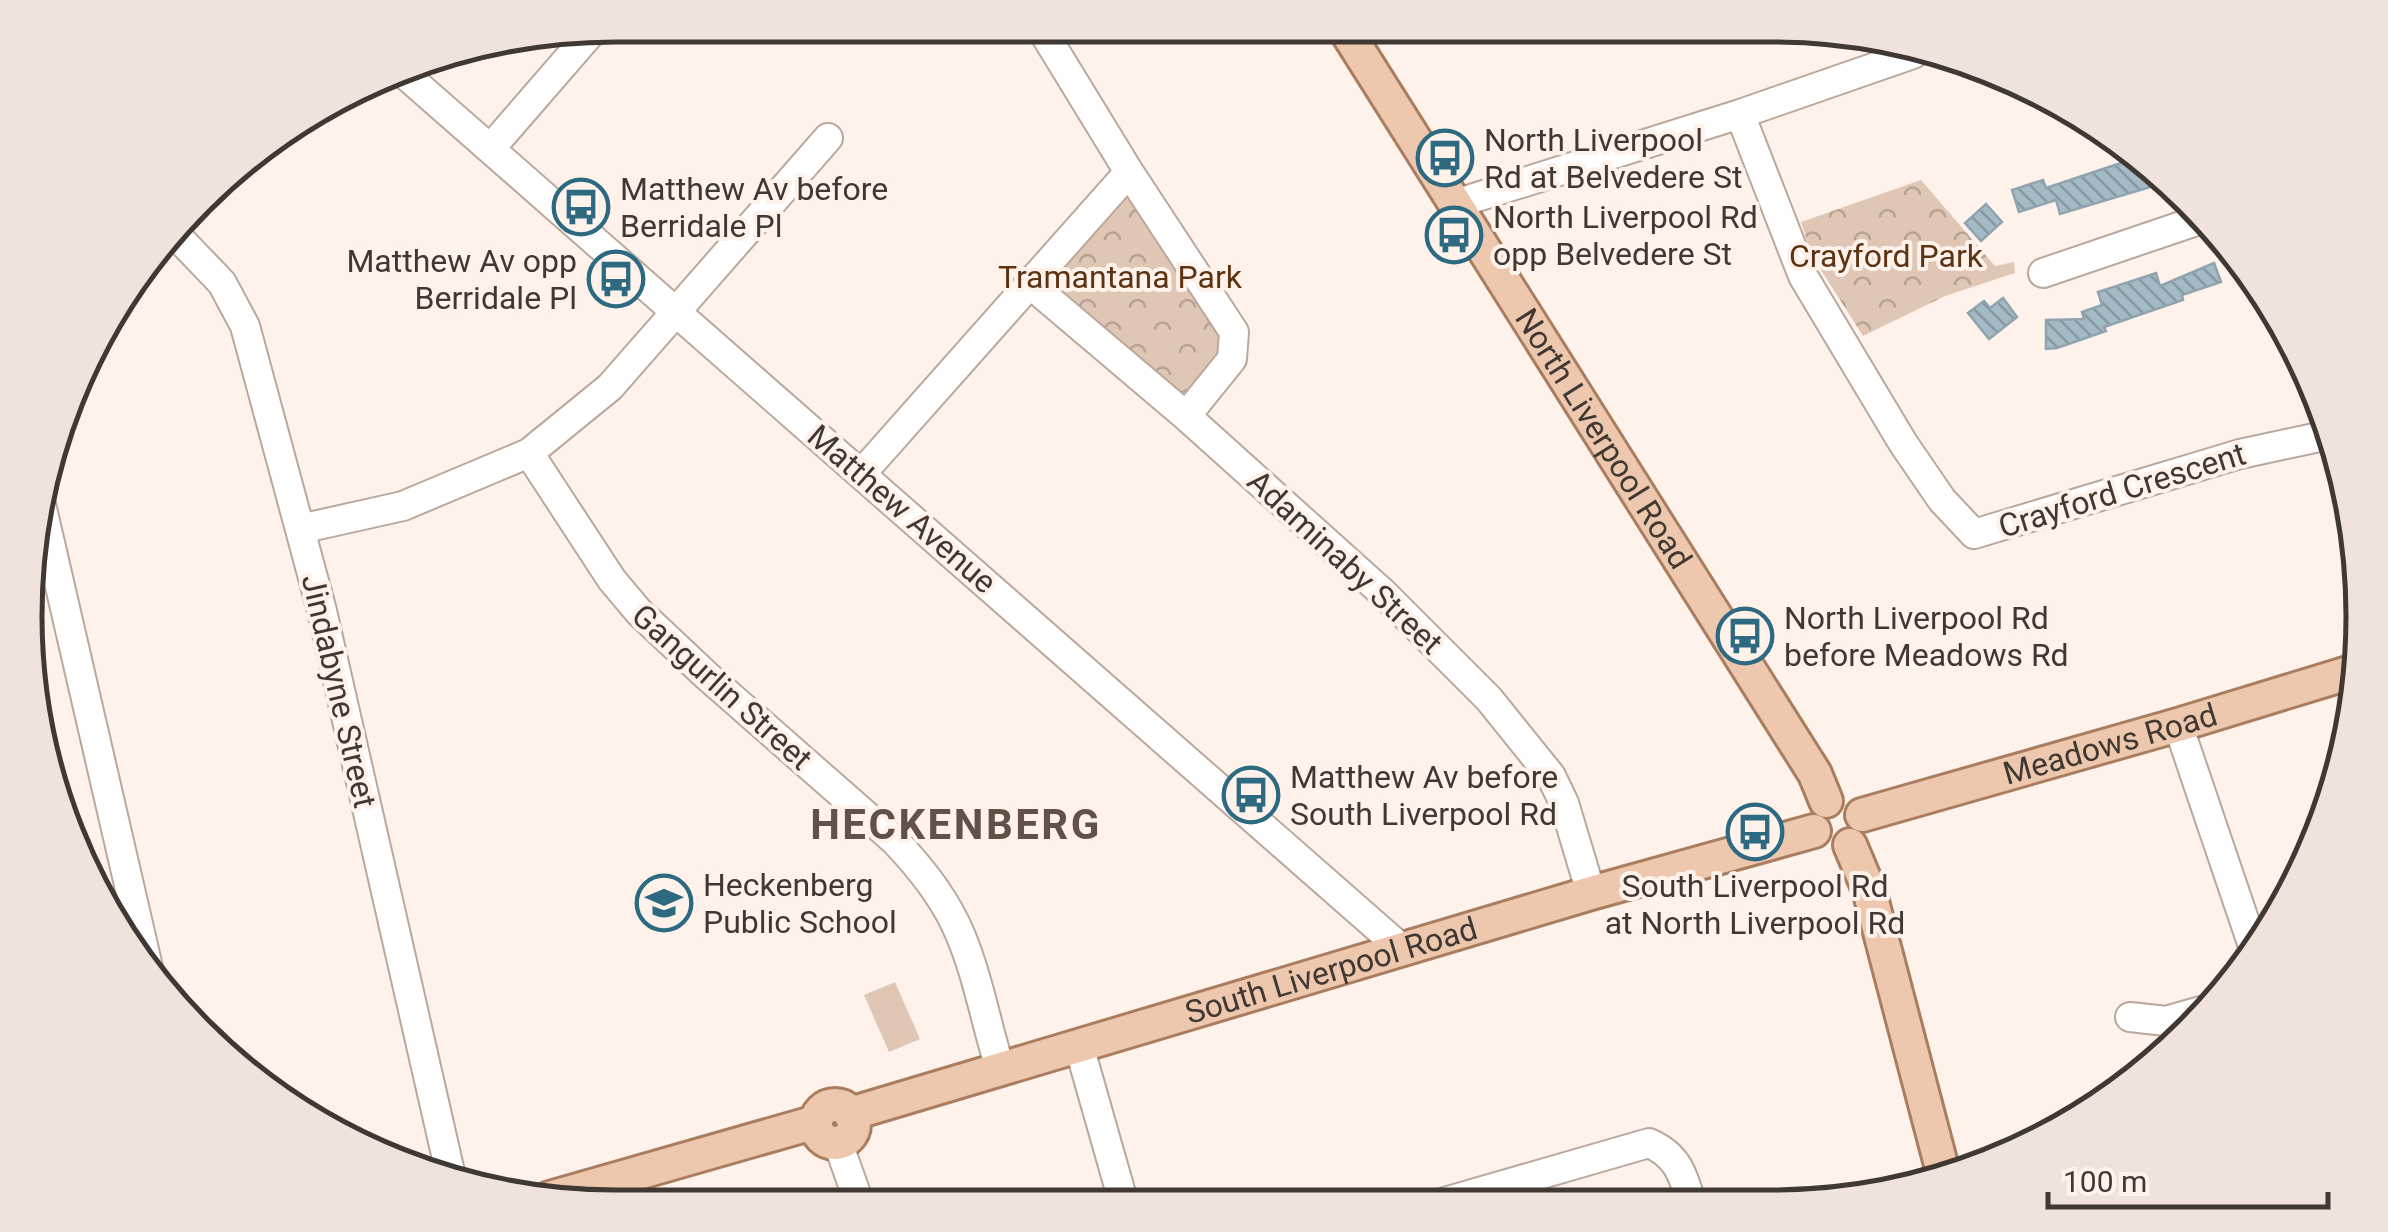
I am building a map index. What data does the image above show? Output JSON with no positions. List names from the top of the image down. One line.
{"streets":{"main road":["North Liverpool Road","Meadows Road","South Liverpool Road"],"street":["Crayford Crescent","Matthew Avenue","Adaminaby Street","Gangurlin Street","Jindabyne Street"]},"crossings":[["North Liverpool Road","South Liverpool Road"],["Matthew Avenue","South Liverpool Road"],["Adaminaby Street","South Liverpool Road"],["Gangurlin Street","South Liverpool Road"]],"districts":["HECKENBERG"],"parks":["Crayford Park","Tramantana Park"],"places":{"bus stop":["North Liverpool Rd at Belvedere St","Matthew Av before Berridale Pl","North Liverpool Rd opp Belvedere St","Matthew Av opp Berridale Pl","North Liverpool Rd before Meadows Rd","Matthew Av before South Liverpool Rd","South Liverpool Rd at North Liverpool Rd"],"school or university":["Heckenberg Public School"]},"scale_bar":"100 m"}
